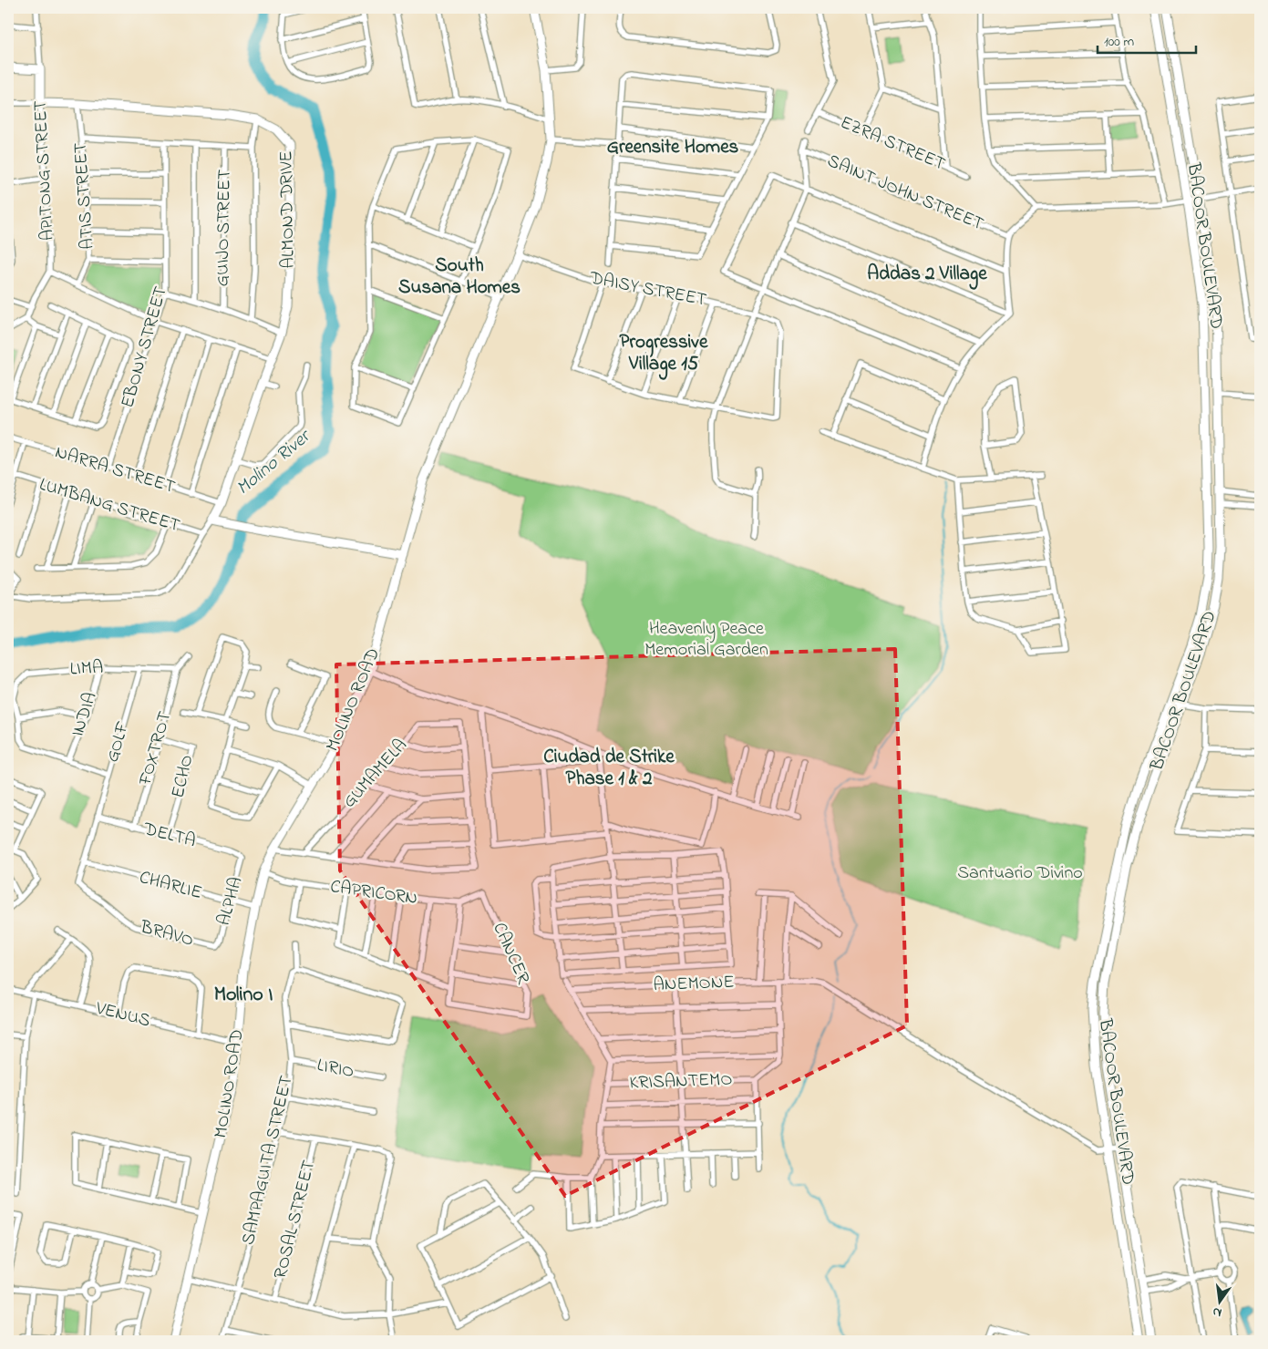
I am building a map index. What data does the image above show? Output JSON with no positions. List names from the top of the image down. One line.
{"streets":{"main road":["APITONG STREET","ALMOND DRIVE","BACOOR BOULEVARD","MOLINO ROAD"],"street":["EZRA STREET","SAINT JOHN STREET","ATIS STREET","GUIJO STREET","DAISY STREET","EBONY STREET","NARRA STREET","LUMBANG STREET","LIMA","INDIA","GOLF","FOXTROT","GUMAMELA","ECHO","DELTA","CHARLIE","CAPRICORN","ALPHA","BRAVO","CANCER","ANEMONE","VENUS","LIRIO","KRISANTEMO","SAMPAGUITA STREET","ROSAL STREET"]},"crossings":[["APITONG STREET","ALMOND DRIVE"],["ATIS STREET","ALMOND DRIVE"],["ALMOND DRIVE","NARRA STREET"],["BACOOR BOULEVARD","ANEMONE"],["DAISY STREET","MOLINO ROAD"],["EBONY STREET","NARRA STREET"],["LIMA","INDIA"],["LIMA","GOLF"],["LIMA","FOXTROT"],["MOLINO ROAD","CHARLIE"],["MOLINO ROAD","CAPRICORN"],["MOLINO ROAD","VENUS"],["GOLF","DELTA"],["GOLF","CHARLIE"],["GOLF","BRAVO"],["FOXTROT","ECHO"],["FOXTROT","DELTA"],["ECHO","DELTA"],["DELTA","ALPHA"],["CHARLIE","ALPHA"],["CAPRICORN","CANCER"],["ALPHA","BRAVO"],["LIRIO","SAMPAGUITA STREET"]],"districts":["Greensite Homes","South Susana Homes","Addas 2 Village","Progressive Village 15","Ciudad de Strike Phase 1 & 2","Molino I"],"water":["Molino River"],"parks":["Heavenly Peace Memorial Garden","Santuario Divino"],"scale_bar":"100 m","north":"bottom"}
